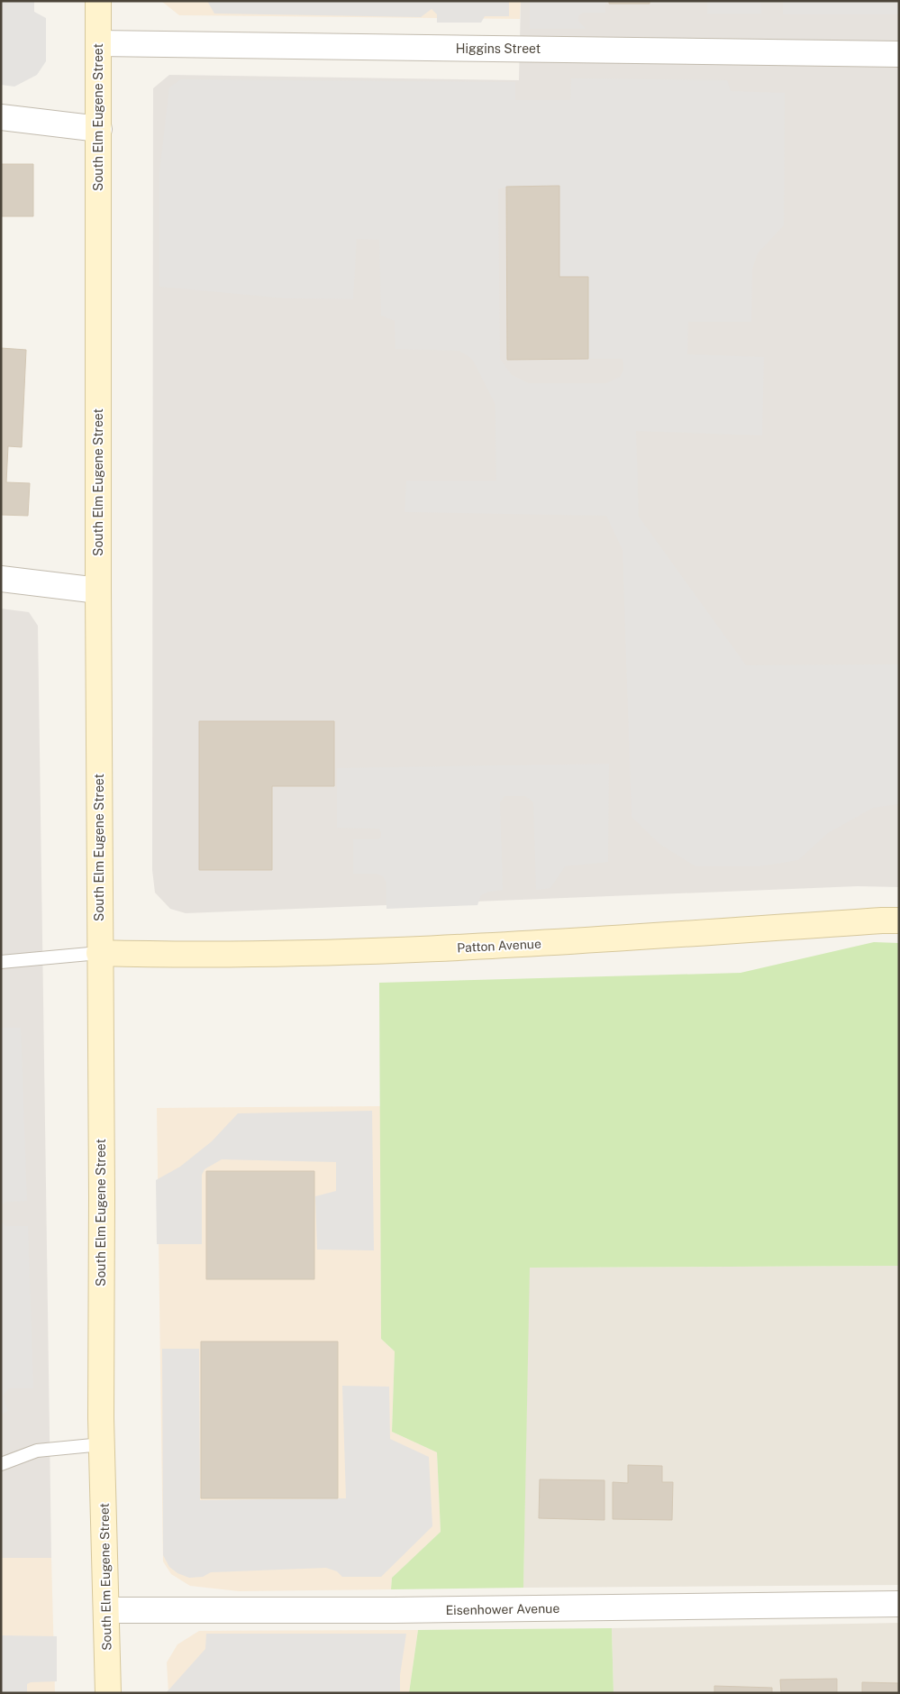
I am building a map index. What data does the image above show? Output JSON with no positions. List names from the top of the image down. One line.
{"streets":{"main road":["South Elm Eugene Street","Patton Avenue"],"street":["Higgins Street","Eisenhower Avenue"]},"crossings":[["Higgins Street","South Elm Eugene Street"],["South Elm Eugene Street","Patton Avenue"],["South Elm Eugene Street","Eisenhower Avenue"]]}
